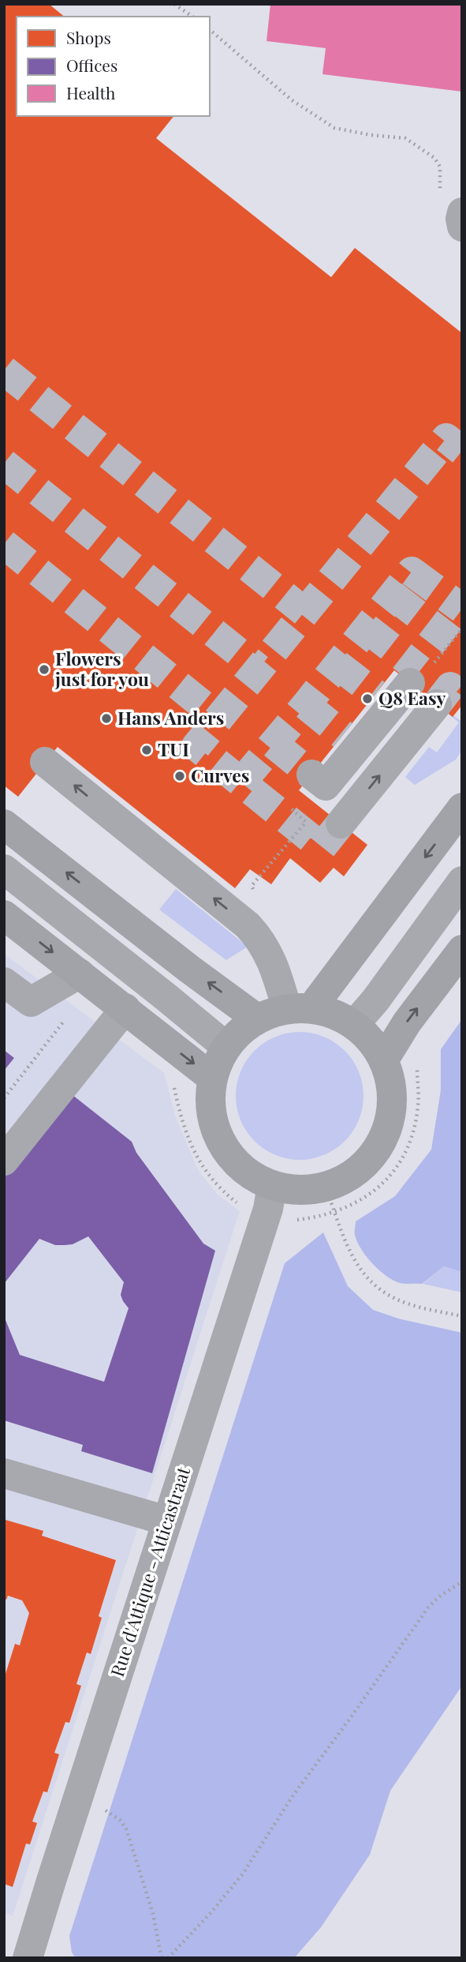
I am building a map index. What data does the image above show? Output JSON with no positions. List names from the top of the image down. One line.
{"streets":{"street":["Rue d'Attique - Atticastraat"]},"places":["Flowers just for you","Q8 Easy","Hans Anders","TUI","Curves"],"legend":["Shops","Offices","Health"]}
